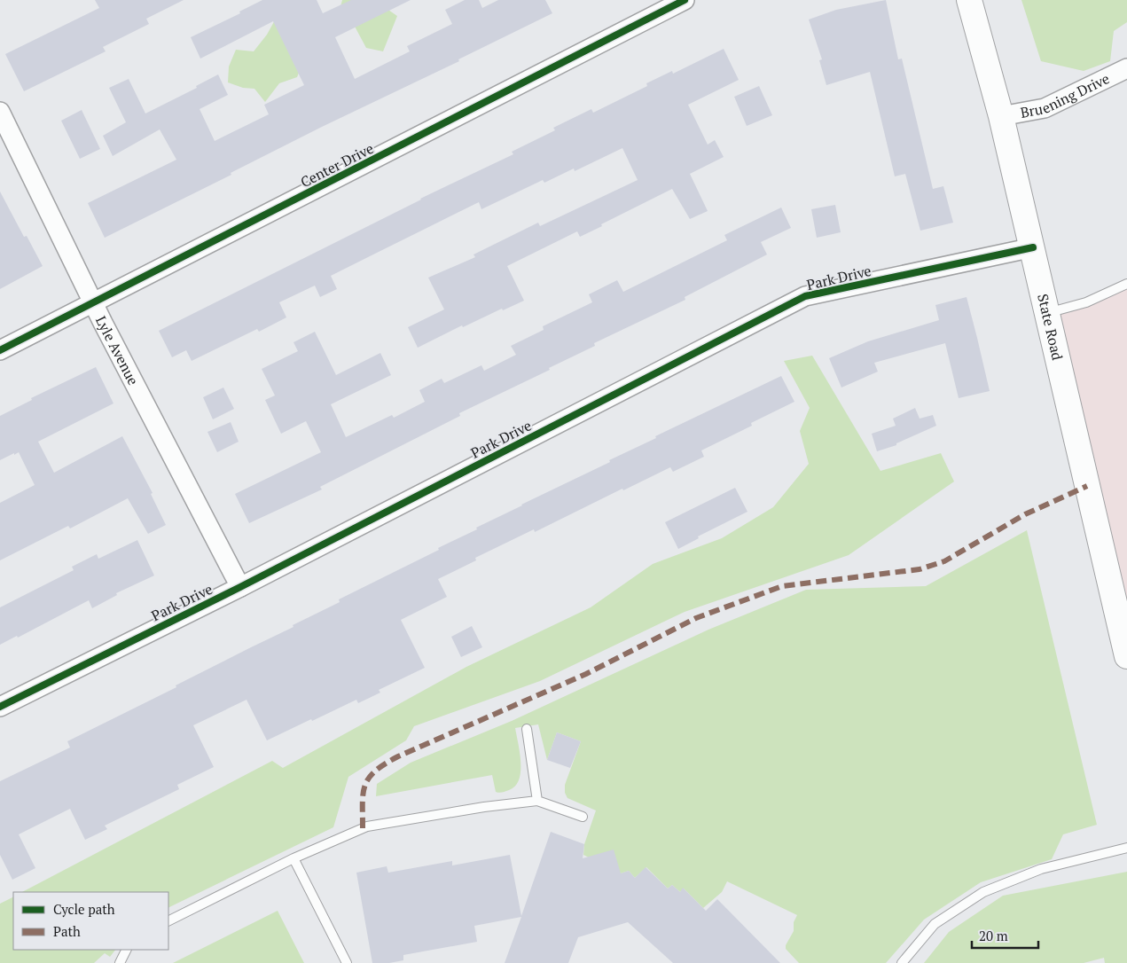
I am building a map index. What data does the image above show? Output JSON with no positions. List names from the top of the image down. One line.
{"streets":{"main road":["State Road"],"street":["Bruening Drive","Center Drive","Park Drive","Lyle Avenue"]},"crossings":[["Bruening Drive","State Road"],["Center Drive","Lyle Avenue"],["Park Drive","State Road"],["Park Drive","Lyle Avenue"]],"legend":["Cycle path","Path"],"scale_bar":"20 m"}
